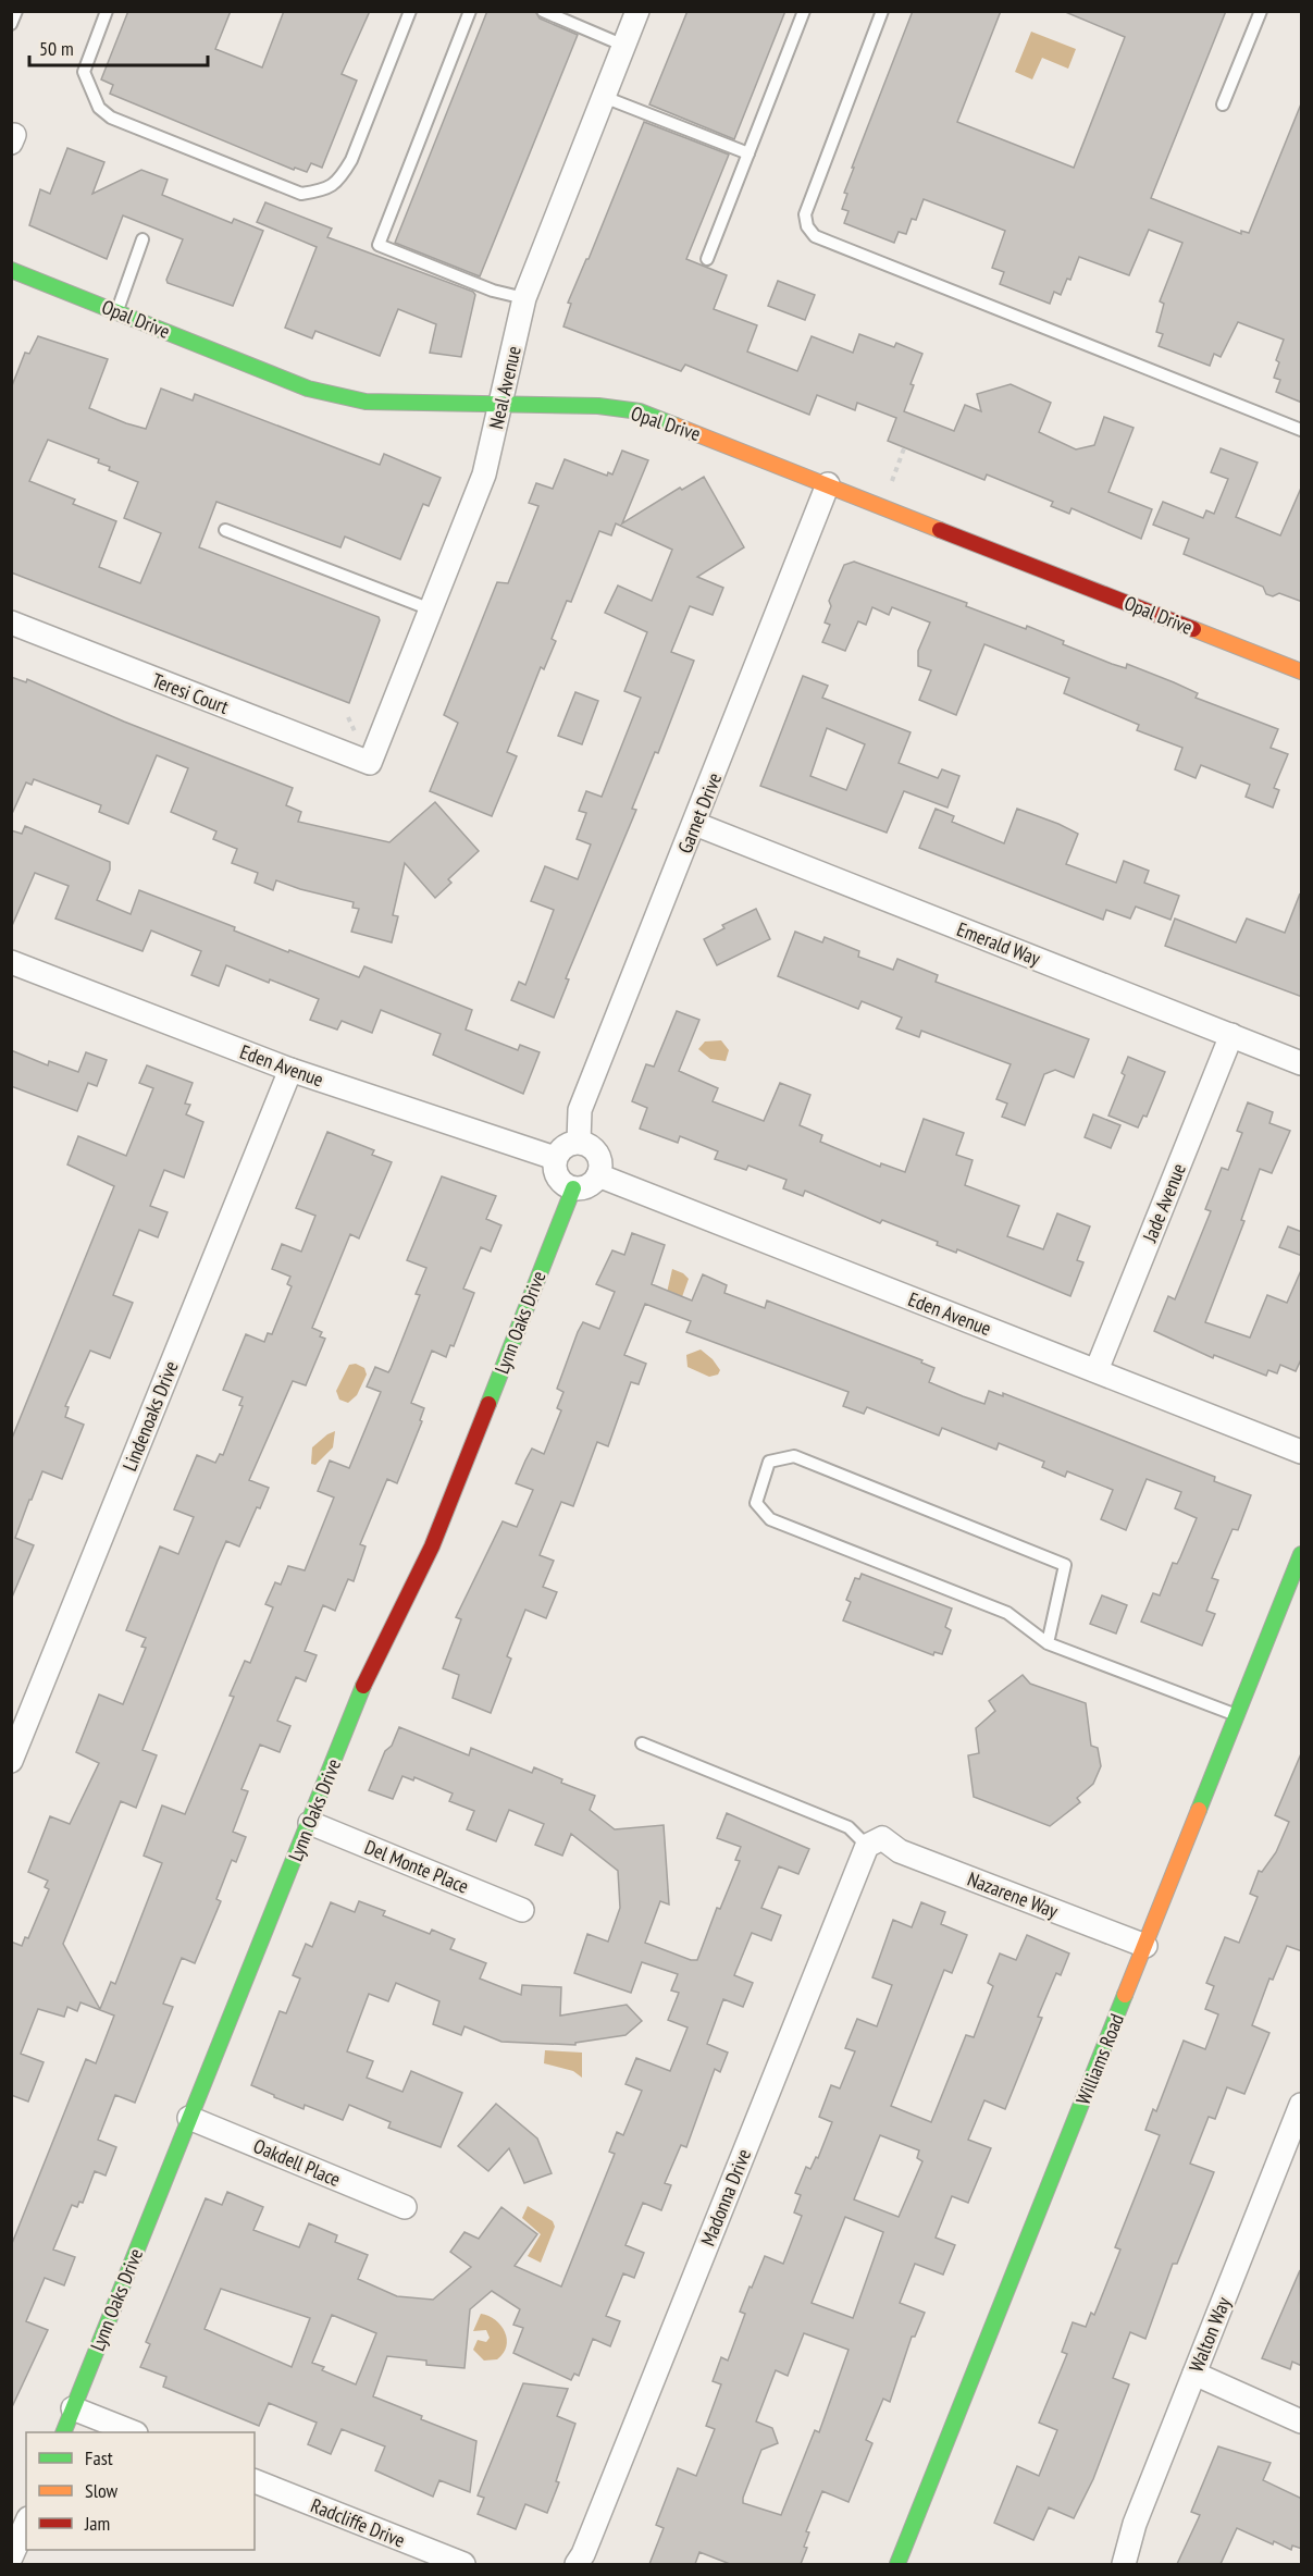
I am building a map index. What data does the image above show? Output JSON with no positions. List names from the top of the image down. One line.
{"streets":{"street":["Opal Drive","Neal Avenue","Teresi Court","Garnet Drive","Emerald Way","Eden Avenue","Jade Avenue","Lynn Oaks Drive","Lindenoaks Drive","Del Monte Place","Nazarene Way","Williams Road","Oakdell Place","Madonna Drive","Walton Way","Radcliffe Drive"]},"crossings":[["Opal Drive","Neal Avenue"],["Opal Drive","Garnet Drive"],["Neal Avenue","Teresi Court"],["Garnet Drive","Emerald Way"],["Garnet Drive","Eden Avenue"],["Garnet Drive","Lynn Oaks Drive"],["Emerald Way","Jade Avenue"],["Eden Avenue","Jade Avenue"],["Eden Avenue","Lynn Oaks Drive"],["Eden Avenue","Lindenoaks Drive"],["Lynn Oaks Drive","Del Monte Place"],["Lynn Oaks Drive","Oakdell Place"],["Nazarene Way","Williams Road"],["Nazarene Way","Madonna Drive"]],"legend":["Fast","Slow","Jam"],"scale_bar":"50 m"}
